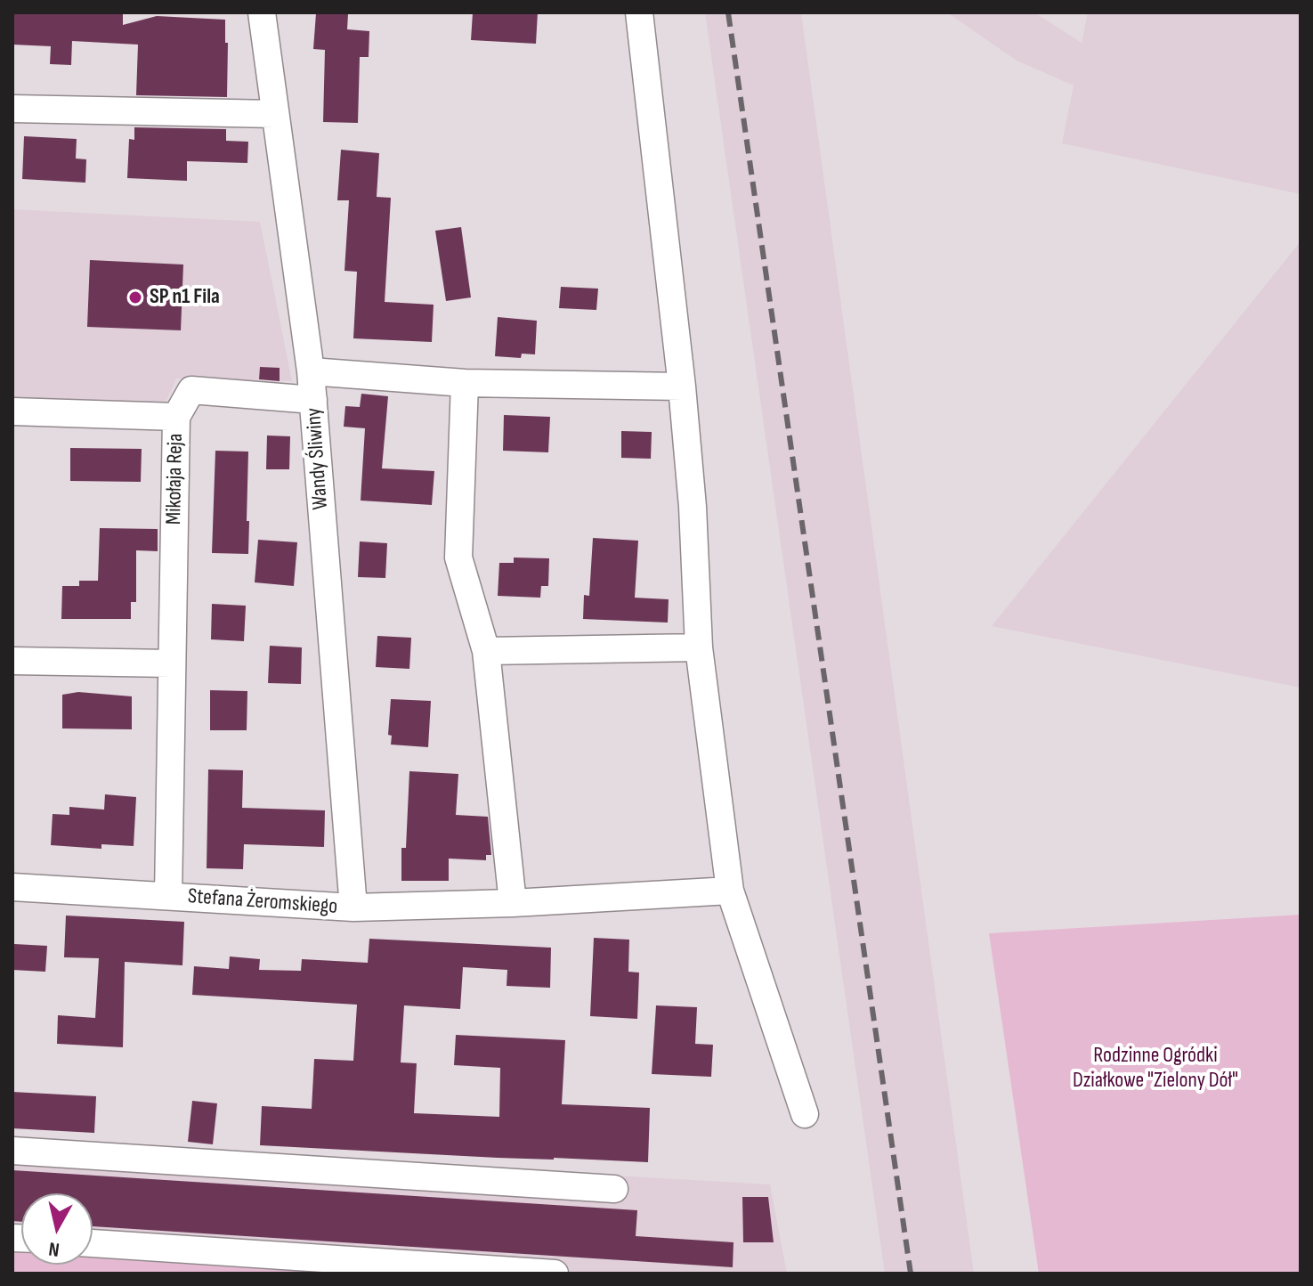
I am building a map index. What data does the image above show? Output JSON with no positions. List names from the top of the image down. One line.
{"streets":{"street":["Wandy Śliwiny","Mikołaja Reja","Stefana Żeromskiego"]},"crossings":[["Wandy Śliwiny","Stefana Żeromskiego"],["Mikołaja Reja","Stefana Żeromskiego"]],"parks":["Rodzinne Ogródki Działkowe \"Zielony Dół\""],"places":["SP n1 Fila"],"north":"bottom"}
